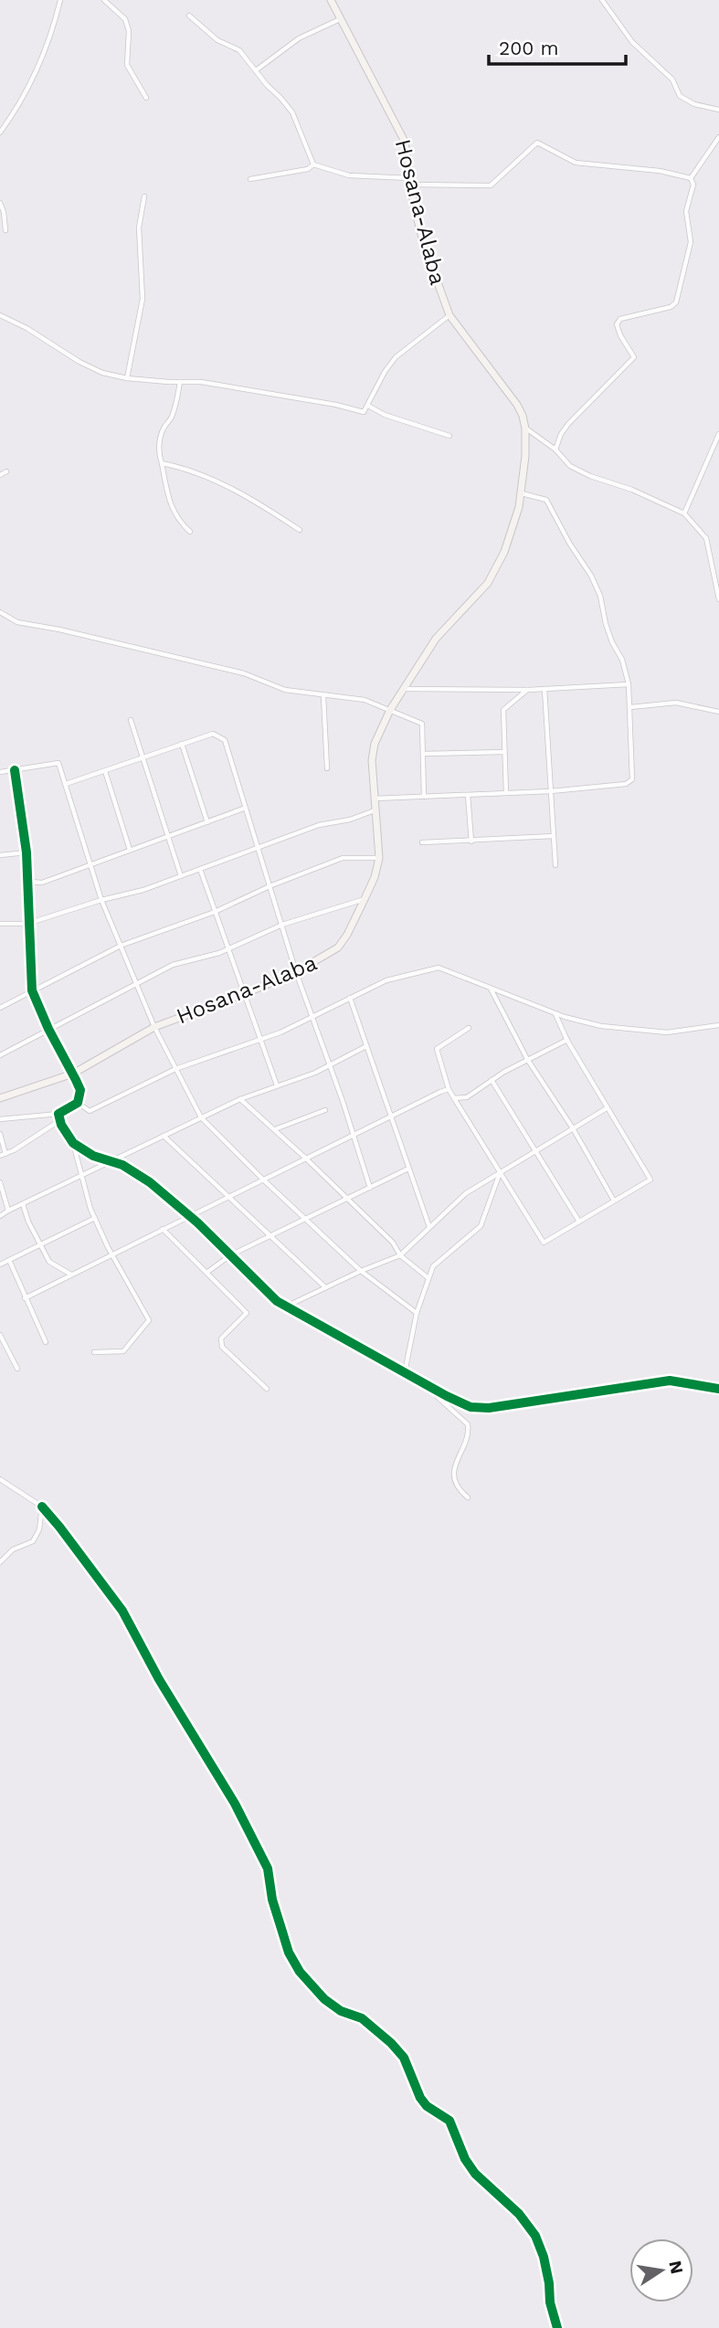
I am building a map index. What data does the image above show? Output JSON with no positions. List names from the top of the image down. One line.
{"streets":{"main road":["Hosana-Alaba"]},"scale_bar":"200 m","north":"right"}
